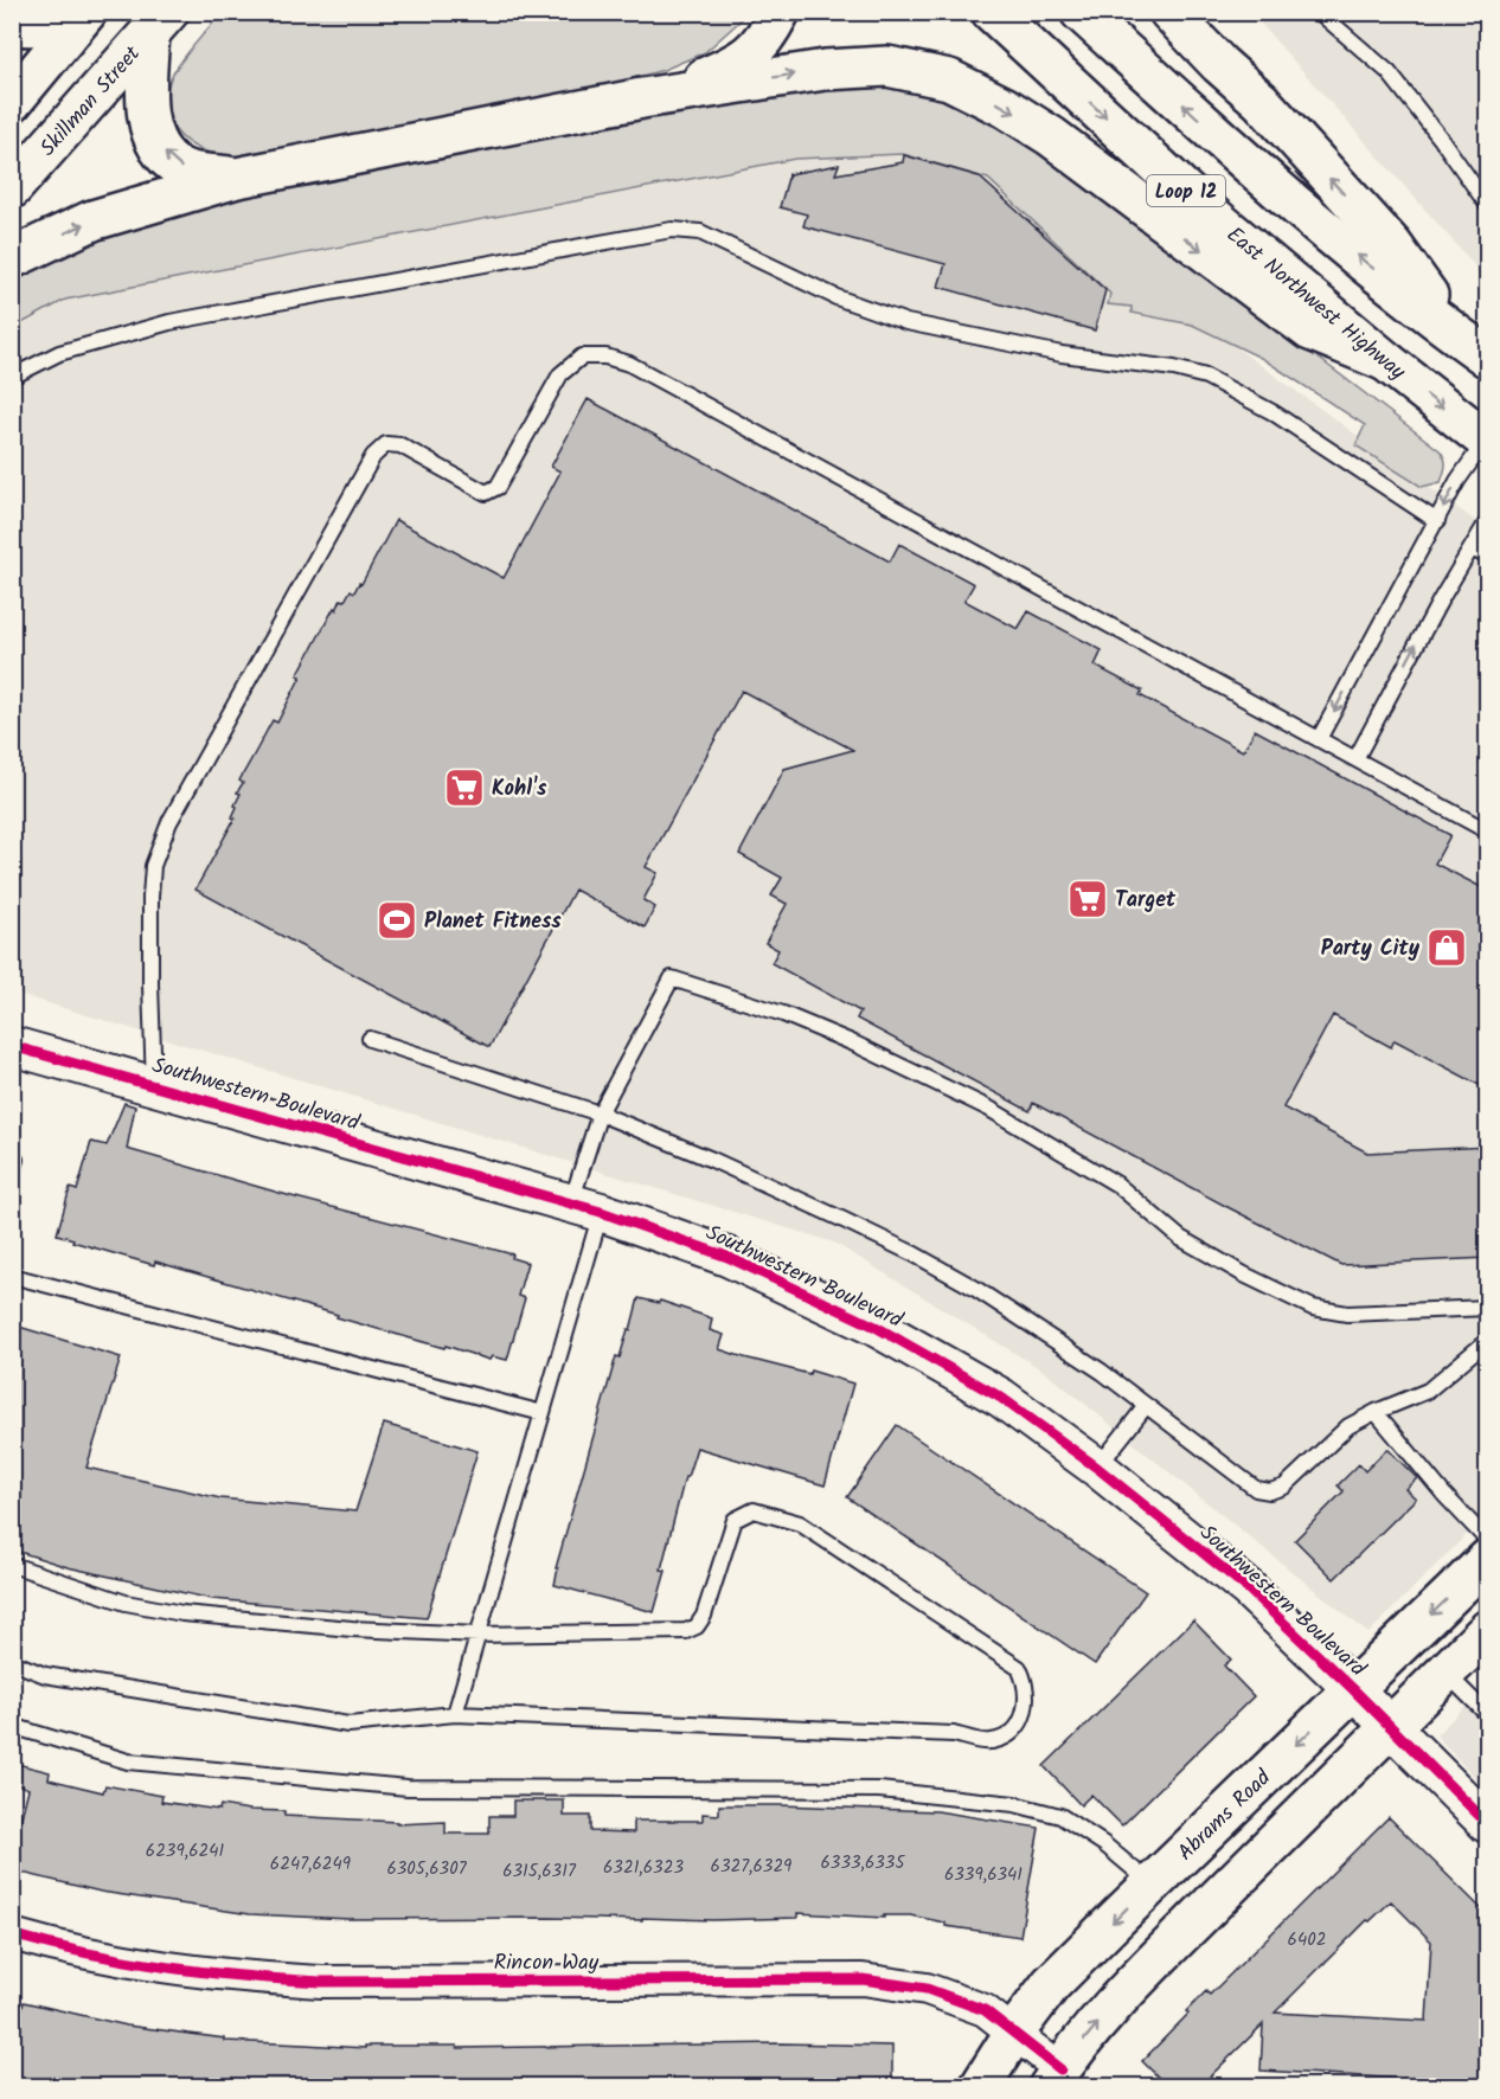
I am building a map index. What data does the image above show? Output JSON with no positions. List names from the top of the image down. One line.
{"streets":{"main road":["Skillman Street","Loop 12","East Northwest Highway","Abrams Road"],"street":["Southwestern Boulevard","Rincon Way"]},"crossings":[["Southwestern Boulevard","Abrams Road"],["Abrams Road","Rincon Way"]],"places":{"supermarket":["Kohl's","Target"],"sports":["Planet Fitness"],"shop":["Party City"]},"house_numbers":["6239,6241","6333,6335","6247,6249","6327,6329","6321,6323","6305,6307","6315,6317","6339,6341","6402"]}
